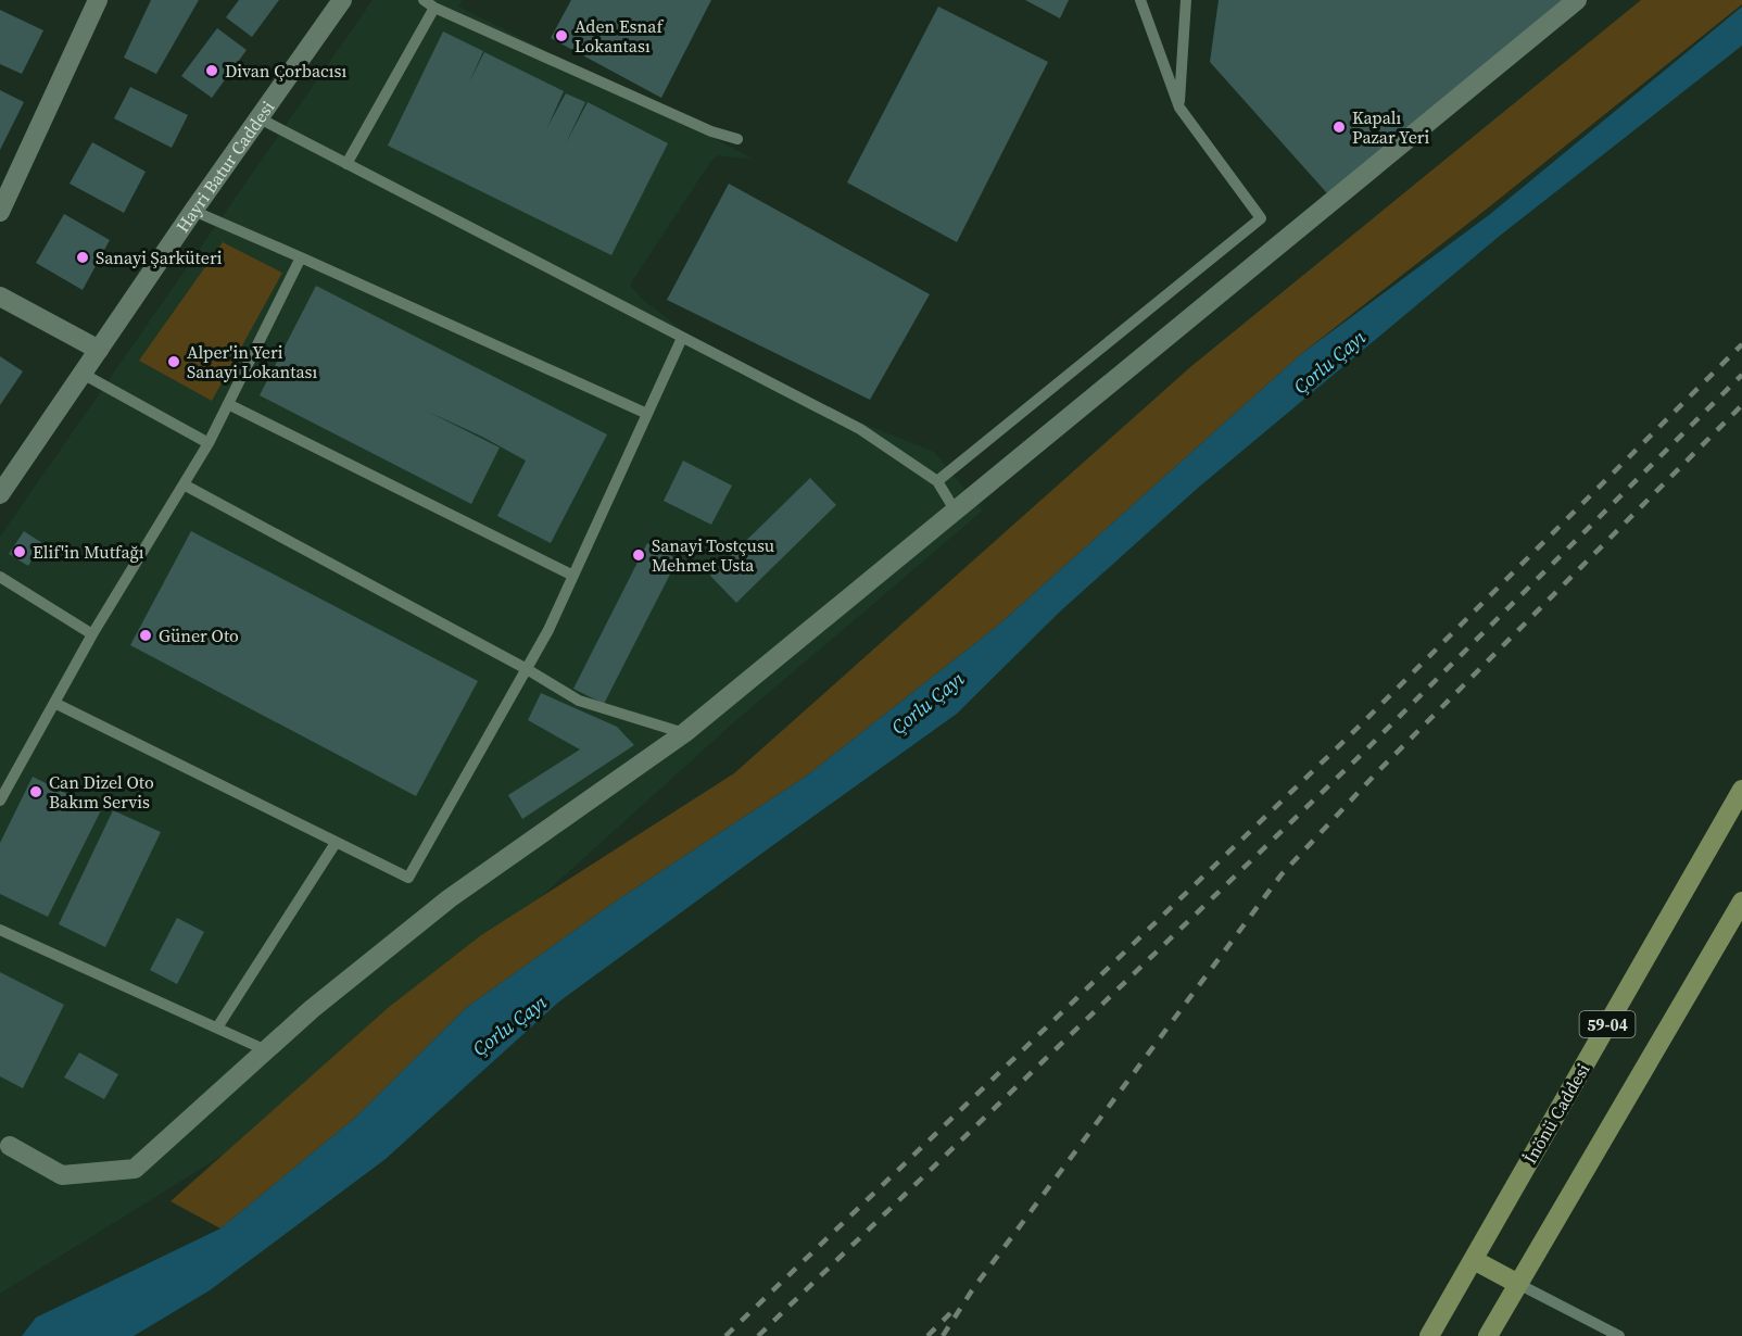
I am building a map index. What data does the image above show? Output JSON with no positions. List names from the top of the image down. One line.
{"streets":{"main road":["59-04","İnönü Caddesi"],"street":["Hayri Batur Caddesi"]},"water":["Çorlu Çayı"],"places":["Aden Esnaf Lokantası","Divan Çorbacısı","Kapalı Pazar Yeri","Sanayi Şarküteri","Alper'in Yeri Sanayi Lokantası","Elif'in Mutfağı","Sanayi Tostçusu Mehmet Usta","Güner Oto","Can Dizel Oto Bakım Servis"]}
